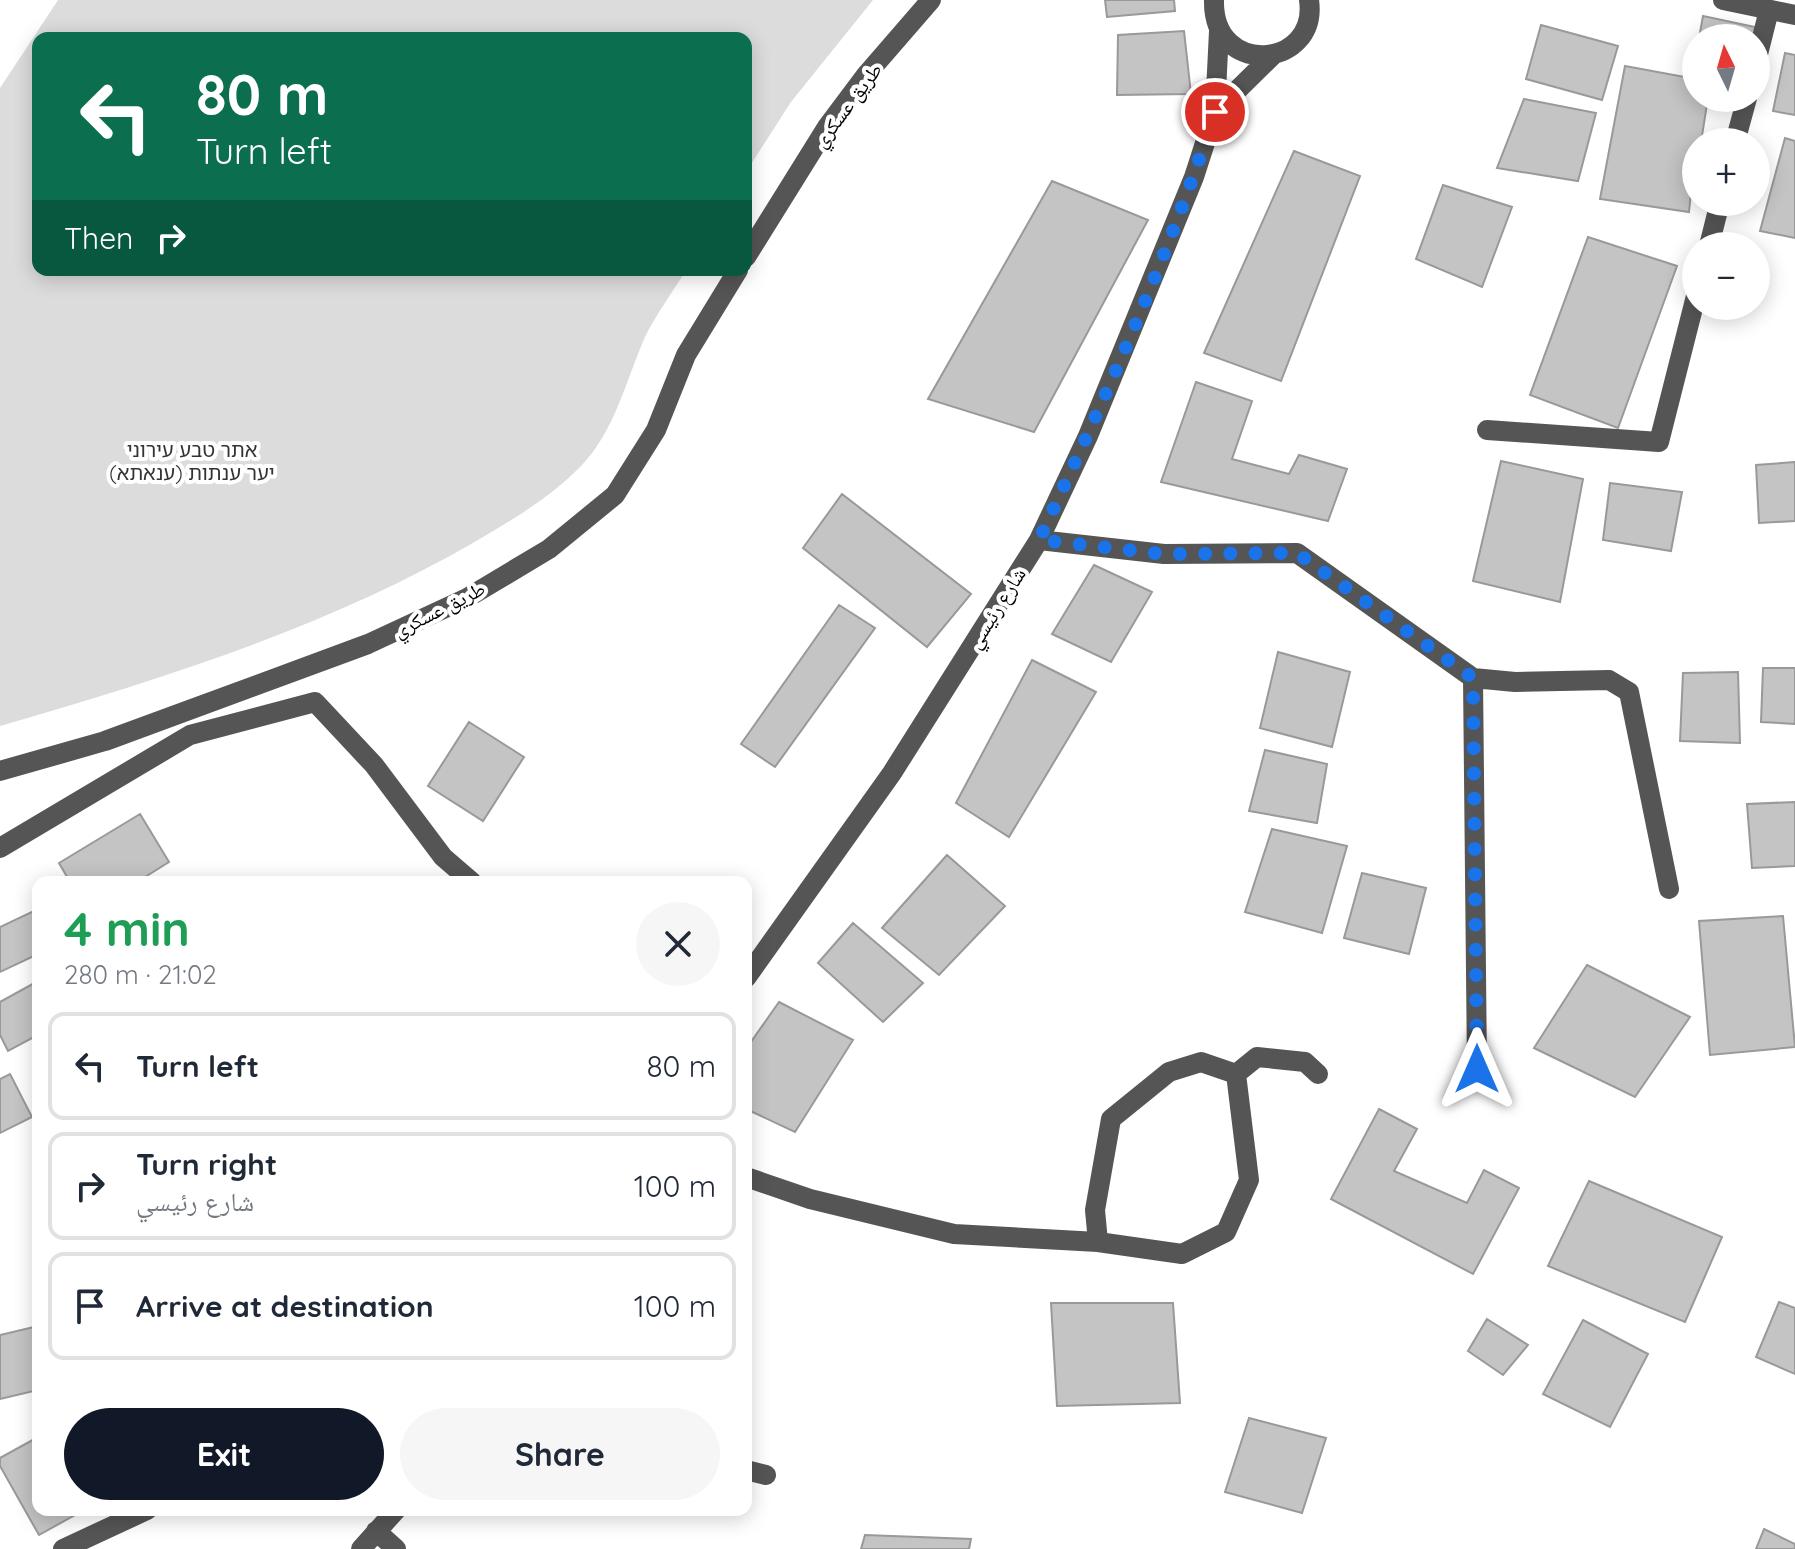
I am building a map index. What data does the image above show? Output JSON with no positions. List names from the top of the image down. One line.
{"streets":{"street":["طريق عسكري","شارع رئيسي"]},"parks":["אתר טבע עירוני יער ענתות (ענאתא)"],"north":"top","page":{"map_buttons":["+","−"],"turn":["80 m","Turn left"],"then":"Then","heading":["4 min","280 m · 21:02"],"list":[{"name":"Turn left","value":"80 m"},{"name":"Turn right","note":"شارع رئيسي","value":"100 m"},{"name":"Arrive at destination","value":"100 m"}],"buttons":["Exit","Share"]}}
